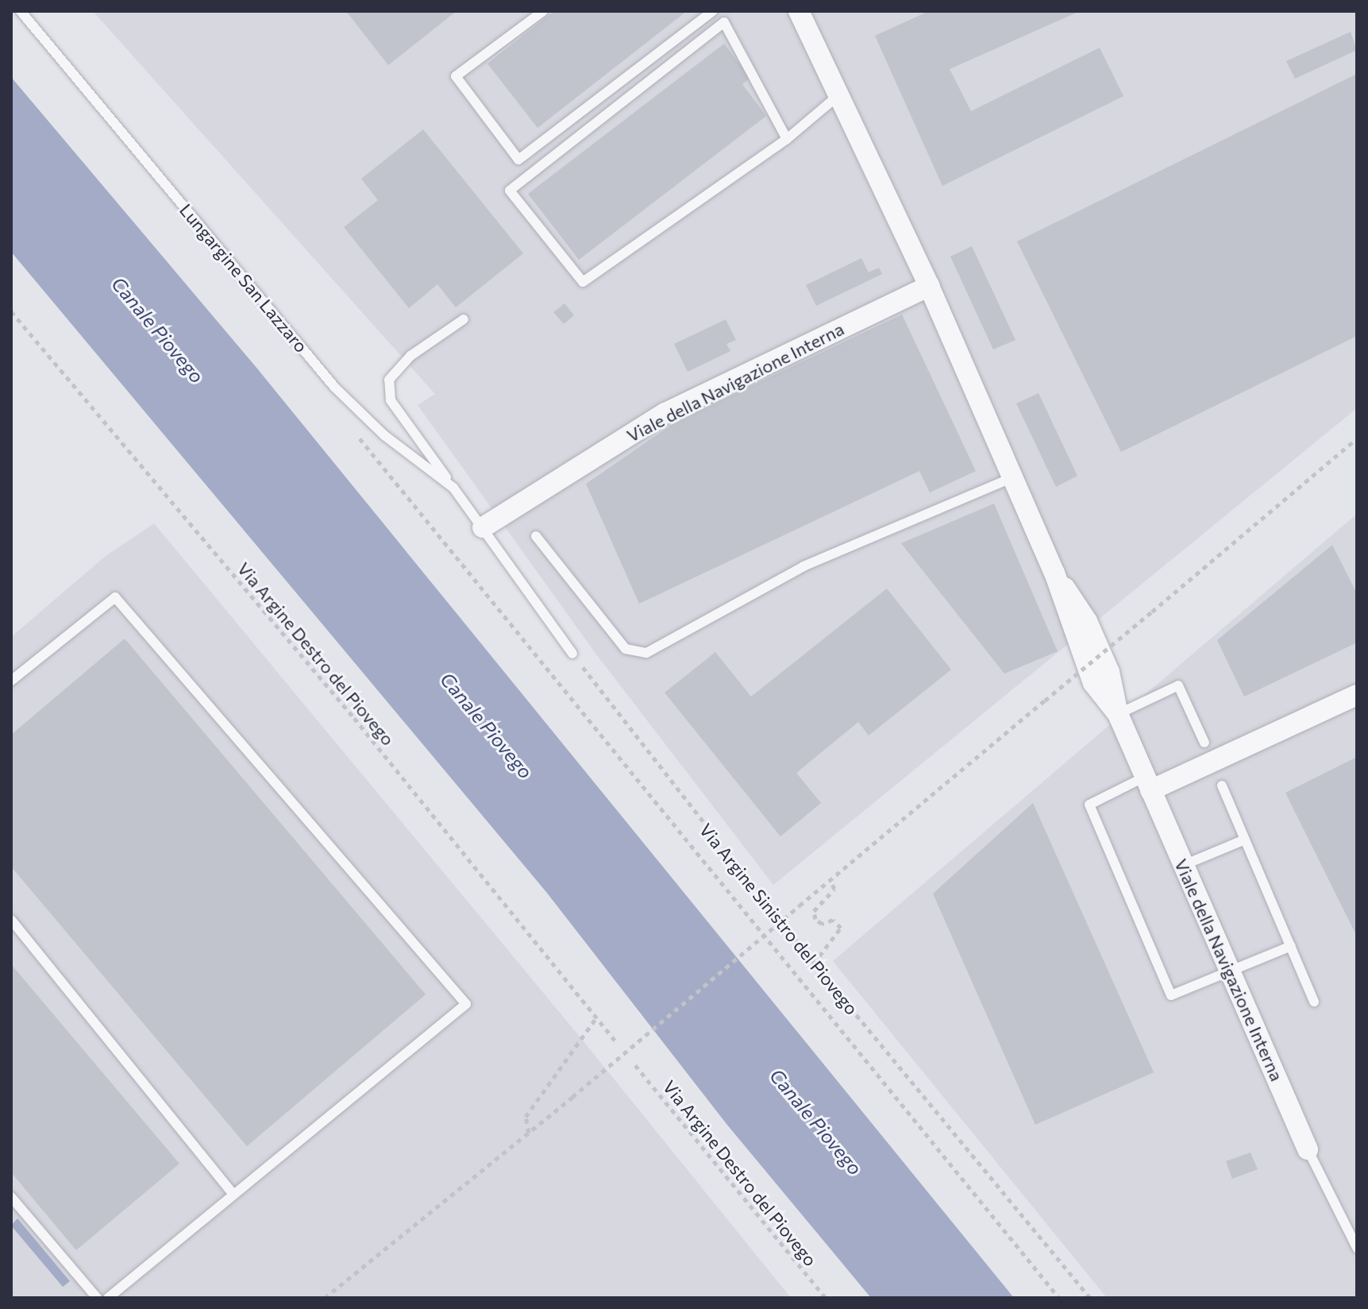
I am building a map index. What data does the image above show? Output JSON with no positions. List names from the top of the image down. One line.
{"streets":{"street":["Viale della Navigazione Interna"],"lane":["Lungargine San Lazzaro"],"path":["Via Argine Destro del Piovego","Via Argine Sinistro del Piovego"]},"crossings":[["Lungargine San Lazzaro","Viale della Navigazione Interna"]],"water":["Canale Piovego"]}
